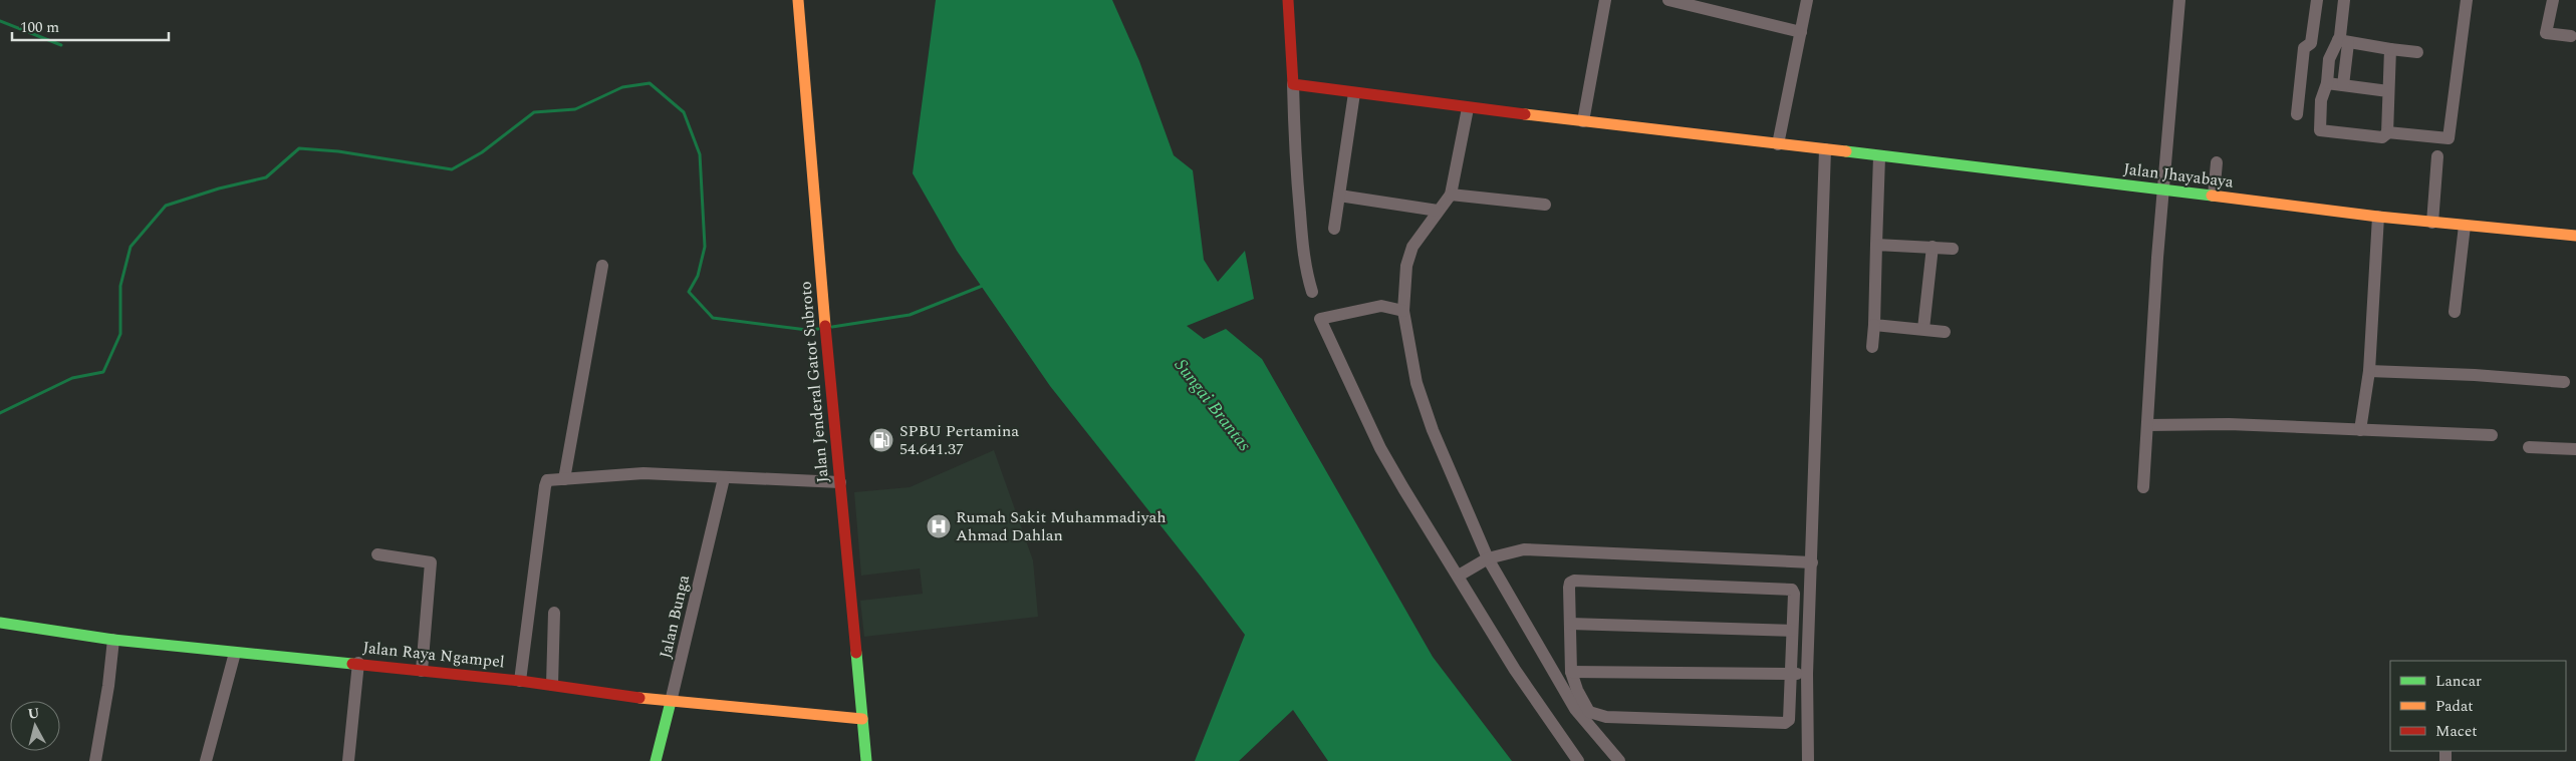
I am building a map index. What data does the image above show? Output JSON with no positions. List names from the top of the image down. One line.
{"streets":{"street":["Jalan Jhayabaya","Jalan Jenderal Gatot Subroto","Jalan Bunga","Jalan Raya Ngampel"]},"crossings":[["Jalan Jenderal Gatot Subroto","Jalan Raya Ngampel"],["Jalan Bunga","Jalan Raya Ngampel"]],"water":["Sungai Brantas"],"places":{"fuel station":["SPBU Pertamina 54.641.37"],"hospital":["Rumah Sakit Muhammadiyah Ahmad Dahlan"]},"legend":["Lancar","Padat","Macet"],"scale_bar":"100 m","north":"top"}
